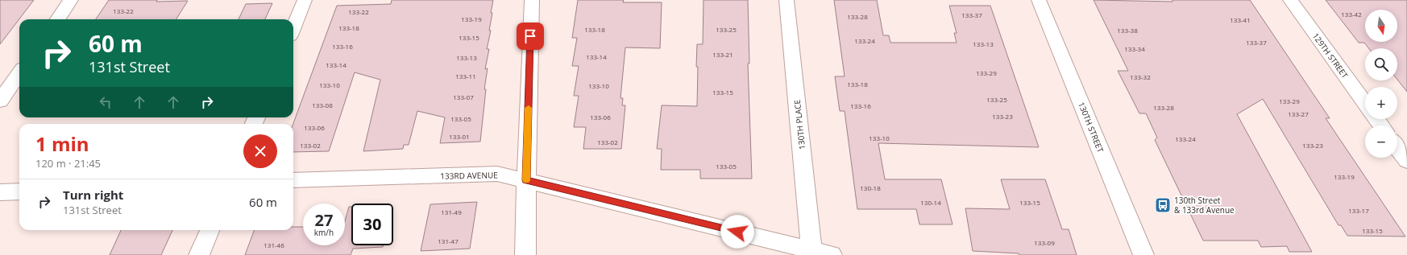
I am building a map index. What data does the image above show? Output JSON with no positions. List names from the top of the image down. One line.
{"streets":{"street":["129TH STREET","130TH PLACE","130TH STREET","133RD AVENUE"]},"crossings":[["130TH PLACE","133RD AVENUE"]],"places":{"bus stop":["130th Street & 133rd Avenue"]},"house_numbers":["133-22","133-22","133-42","133-37","133-28","133-19","133-41","133-18","133-18","133-25","133-38","133-15","133-24","133-37","133-13","133-16","133-34","133-21","133-14","133-13","133-14","133-29","133-11","133-32","133-18","133-10","133-10","133-15","133-07","133-25","133-29","133-08","133-16","133-28","133-27","133-23","133-06","133-05","133-06","133-01","133-10","133-24","133-02","133-02","133-23","133-05","133-19","130-18","130-14","133-15","133-17","131-49","133-15","131-47","133-09","131-46"],"north":"bottom","page":{"map_buttons":["+","−"],"turn":["60 m","131st Street"],"heading":["1 min","120 m · 21:45"],"list":[{"name":"Turn right","note":"131st Street","value":"60 m"}],"speed":"27 km/h","limit":"30"}}
